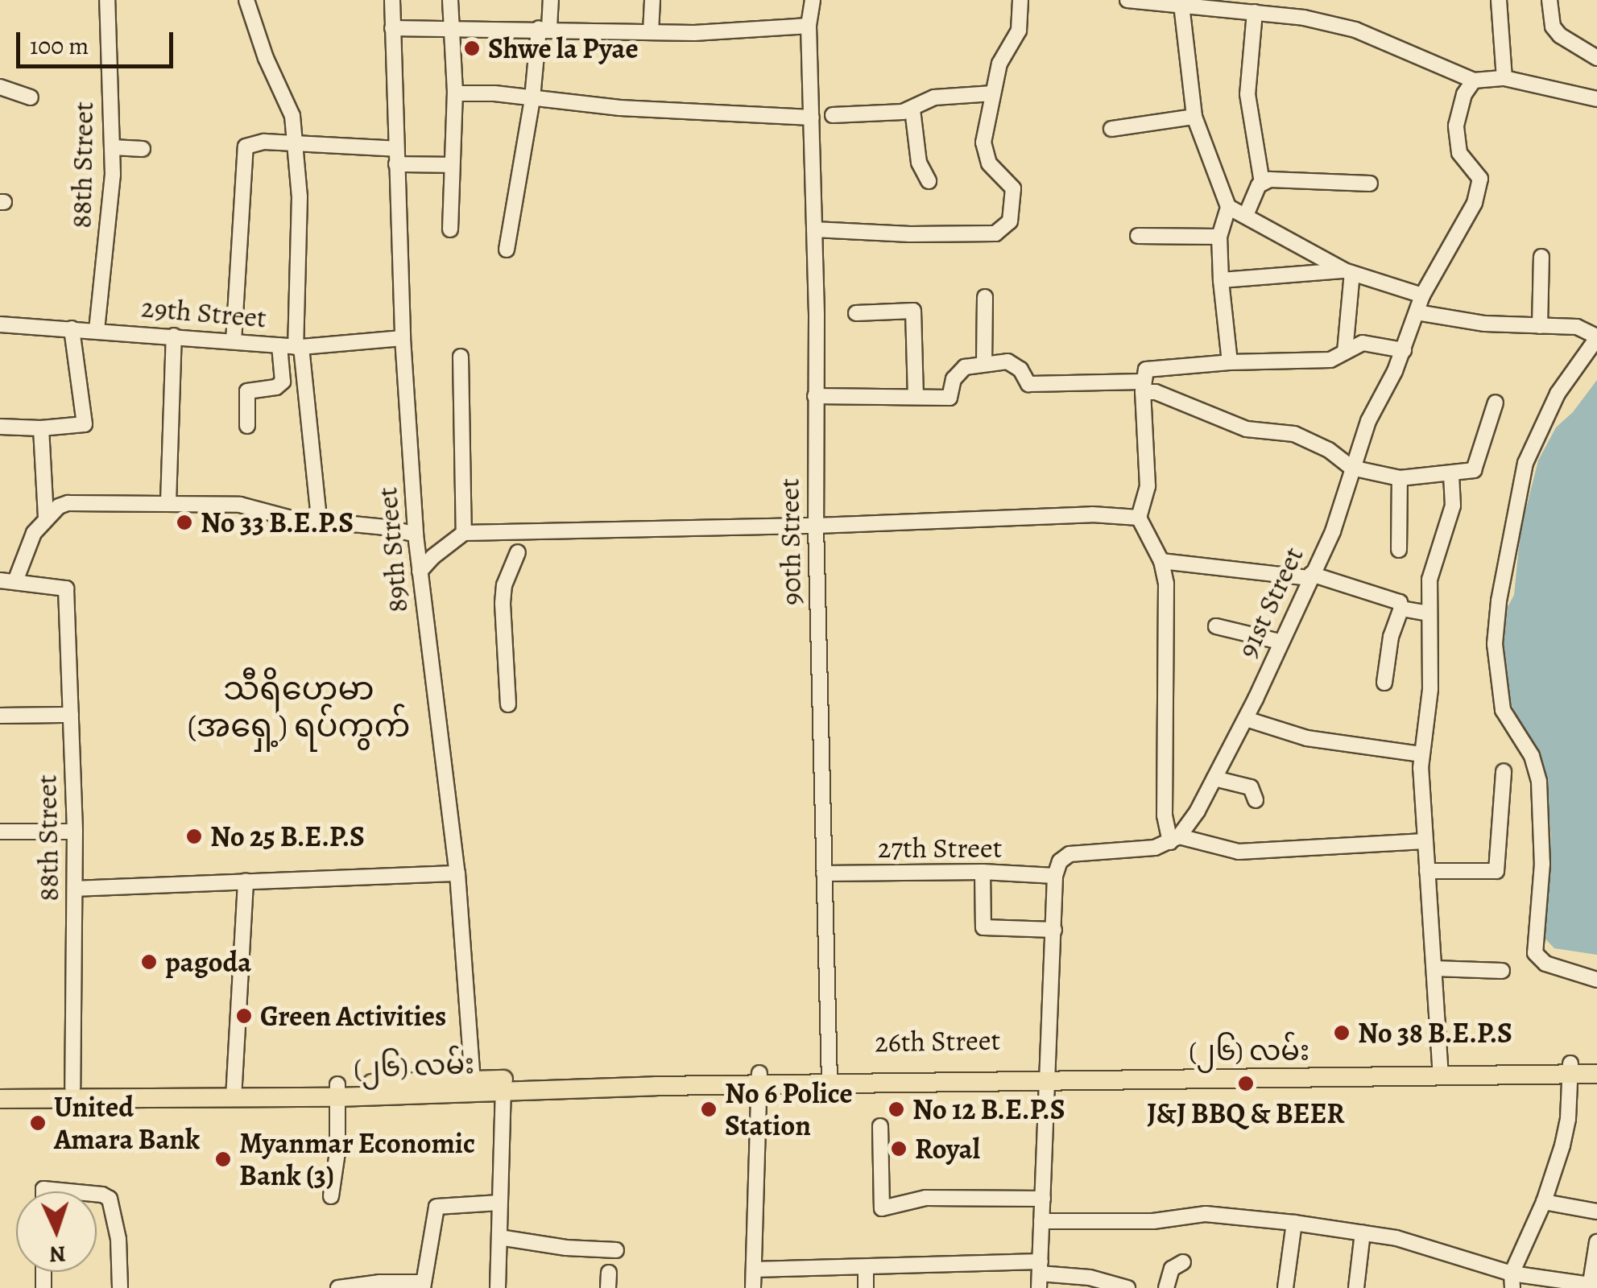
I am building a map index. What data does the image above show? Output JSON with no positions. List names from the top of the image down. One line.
{"streets":{"main road":["26th Street","(၂၆) လမ်း"],"street":["88th Street","29th Street","90th Street","89th Street","91st Street","27th Street"]},"crossings":[["88th Street","29th Street"],["88th Street","(၂၆) လမ်း"],["29th Street","89th Street"],["90th Street","27th Street"],["90th Street","26th Street"],["90th Street","(၂၆) လမ်း"],["89th Street","(၂၆) လမ်း"],["26th Street","(၂၆) လမ်း"]],"districts":["သီရိဟေမာ (အရှေ့) ရပ်ကွက်"],"places":["Shwe la Pyae","No 33 B.E.P.S","No 25 B.E.P.S","pagoda","Green Activities","No 38 B.E.P.S","J&J BBQ & BEER","No 6 Police Station","No 12 B.E.P.S","United Amara Bank","Royal","Myanmar Economic Bank (3)"],"scale_bar":"100 m","north":"bottom"}
